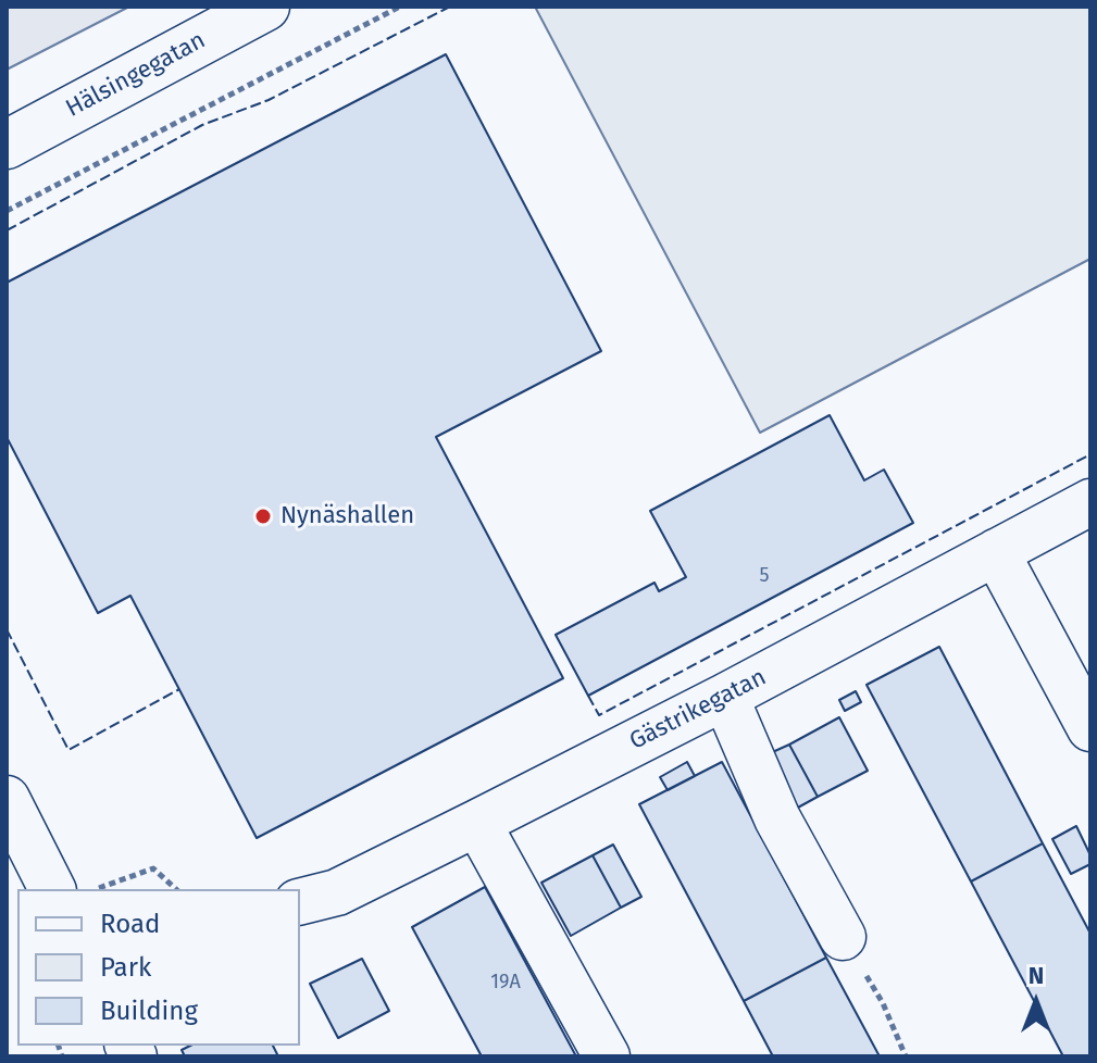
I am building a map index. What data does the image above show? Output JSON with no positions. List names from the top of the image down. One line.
{"streets":{"street":["Hälsingegatan","Gästrikegatan"]},"places":["Nynäshallen"],"house_numbers":["5","19A"],"legend":["Road","Park","Building"],"north":"top"}
